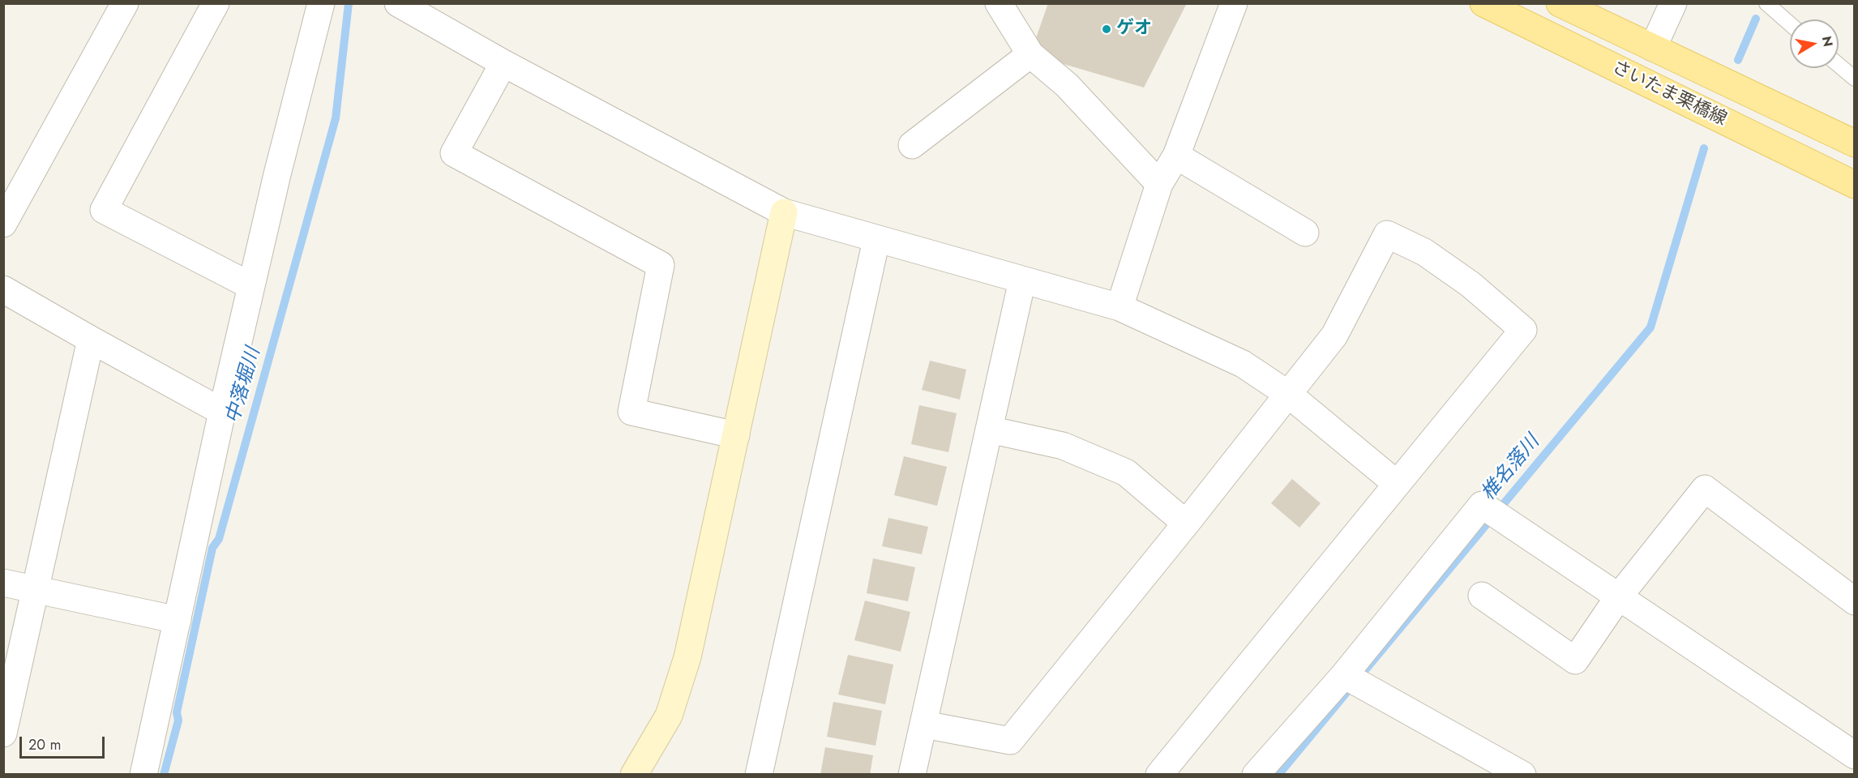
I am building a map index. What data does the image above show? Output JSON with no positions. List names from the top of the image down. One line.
{"streets":{"main road":["さいたま栗橋線"]},"water":["中落堀川","椎名落川"],"places":["ゲオ"],"scale_bar":"20 m","north":"right"}
